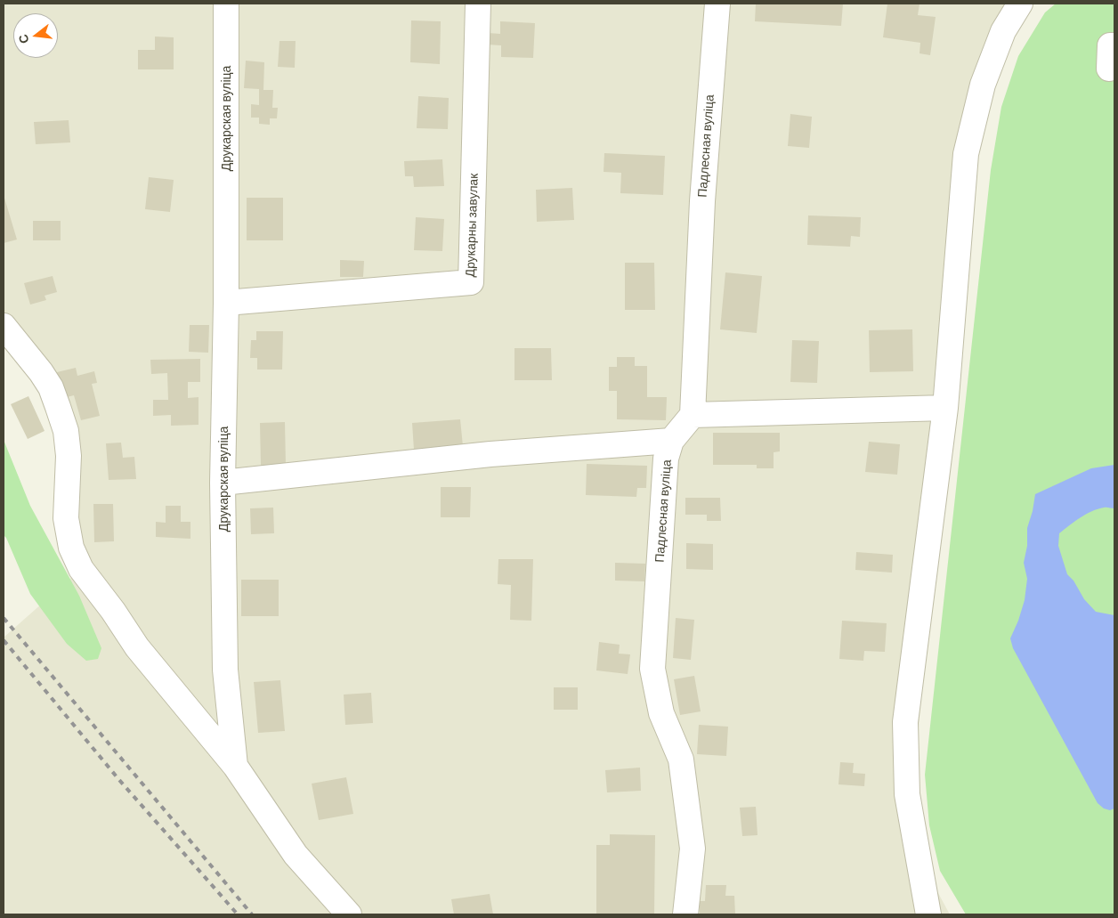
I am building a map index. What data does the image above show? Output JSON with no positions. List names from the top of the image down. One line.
{"streets":{"street":["Друкарская вуліца","Падлесная вуліца","Друкарны завулак"]},"crossings":[["Друкарская вуліца","Друкарны завулак"]],"north":"left"}
